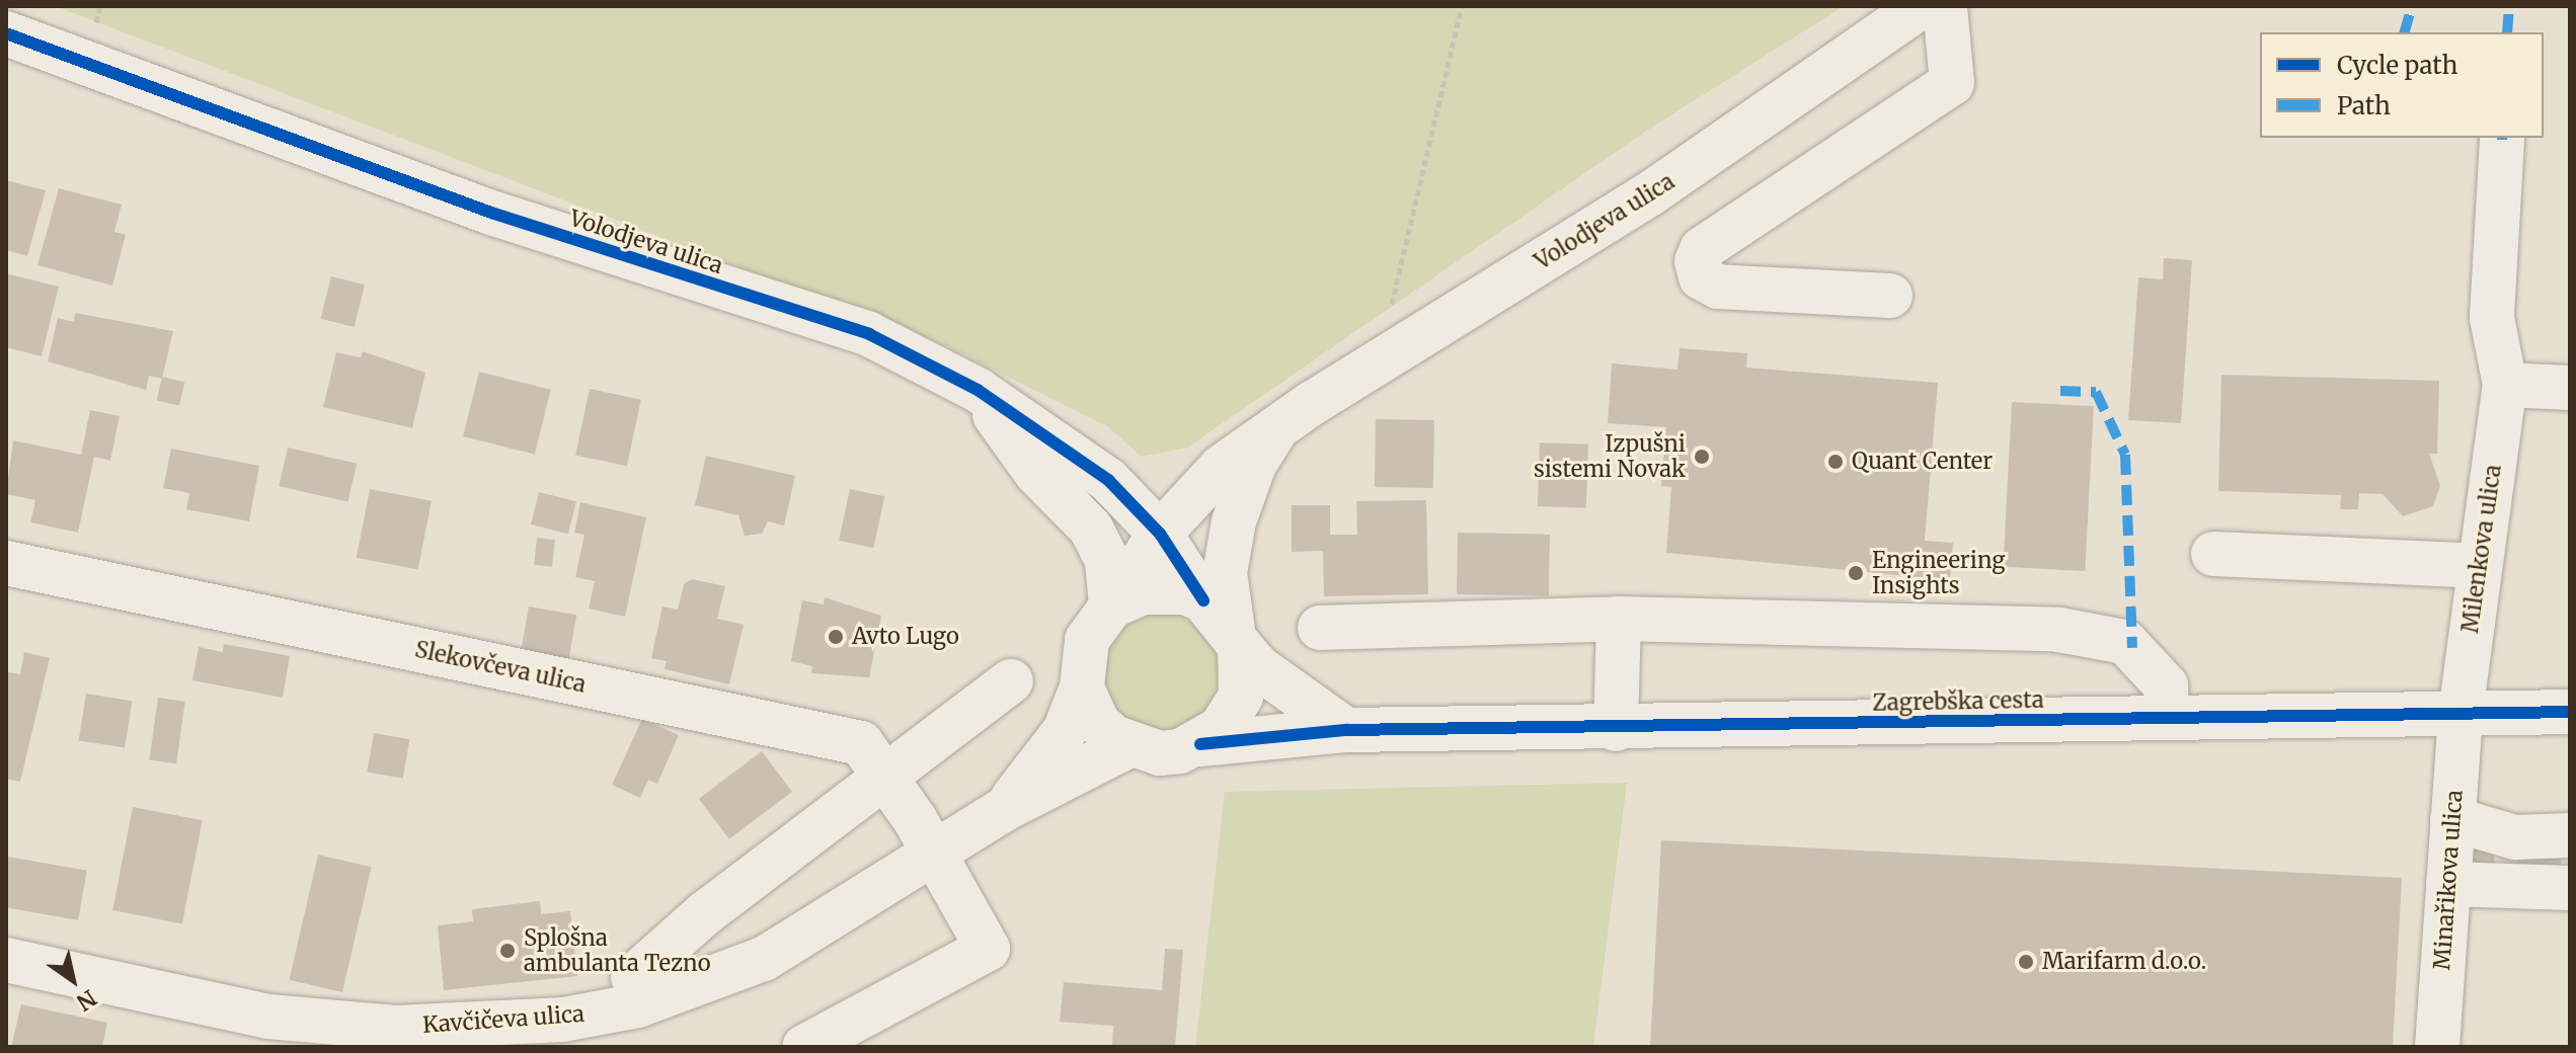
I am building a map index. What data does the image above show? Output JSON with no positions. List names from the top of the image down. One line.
{"streets":{"street":["Volodjeva ulica","Milenkova ulica","Slekovčeva ulica","Zagrebška cesta","Minařikova ulica","Kavčičeva ulica"]},"crossings":[["Volodjeva ulica","Zagrebška cesta"],["Milenkova ulica","Zagrebška cesta"],["Milenkova ulica","Minařikova ulica"],["Slekovčeva ulica","Kavčičeva ulica"],["Zagrebška cesta","Minařikova ulica"]],"places":["Izpušni sistemi Novak","Quant Center","Engineering Insights","Avto Lugo","Splošna ambulanta Tezno","Marifarm d.o.o."],"legend":["Cycle path","Path"],"north":"bottom right"}
